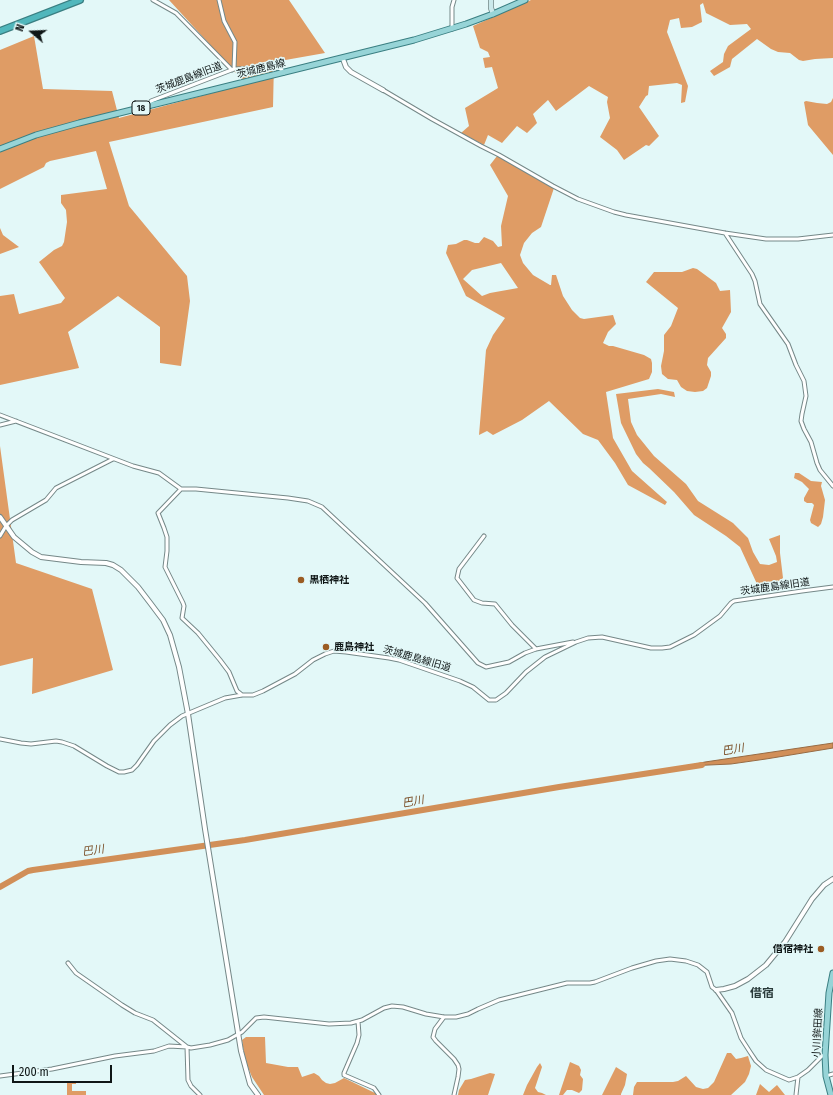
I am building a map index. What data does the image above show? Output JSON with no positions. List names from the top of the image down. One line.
{"streets":{"main road":["茨城鹿島線","18","小川鉾田線"],"street":["茨城鹿島線旧道"]},"crossings":[["茨城鹿島線","茨城鹿島線旧道"]],"districts":["借宿"],"water":["巴川"],"places":["黒栖神社","鹿島神社","借宿神社"],"scale_bar":"200 m","north":"left"}
